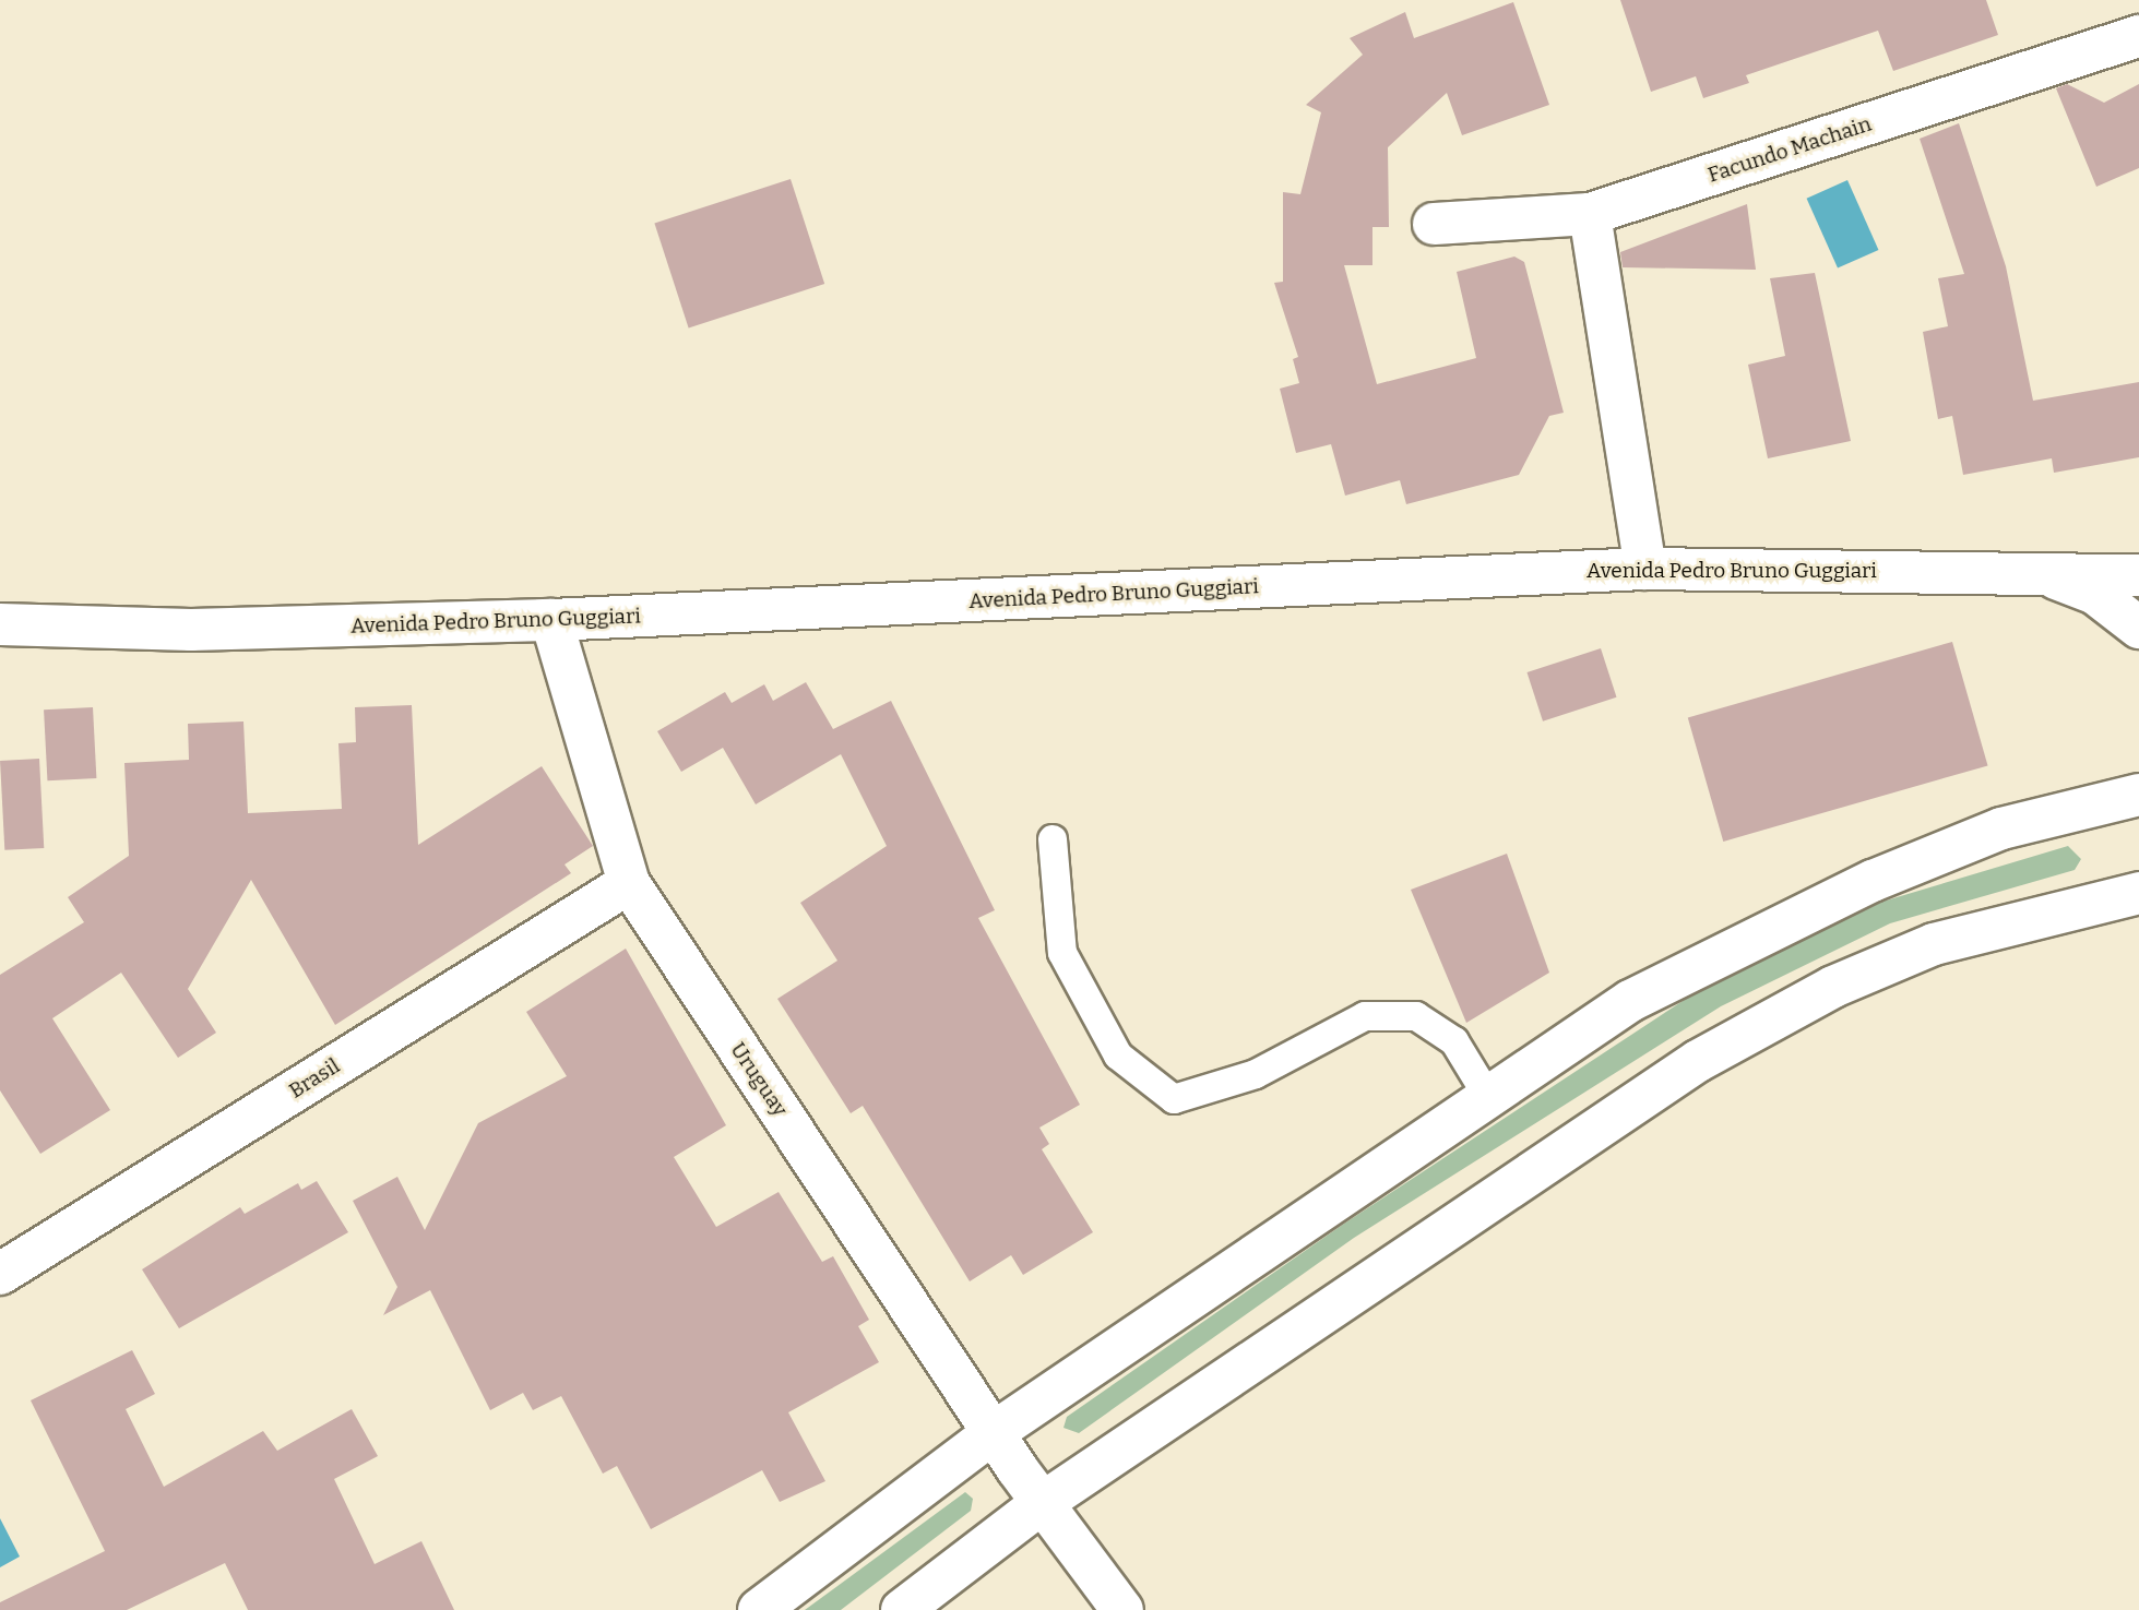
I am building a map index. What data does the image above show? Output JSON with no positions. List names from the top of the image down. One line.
{"streets":{"main road":["Facundo Machain","Avenida Pedro Bruno Guggiari","Brasil","Uruguay"]},"crossings":[["Avenida Pedro Bruno Guggiari","Uruguay"],["Brasil","Uruguay"]]}
